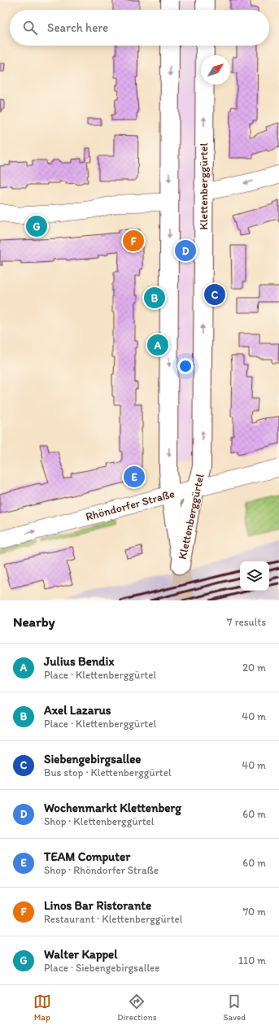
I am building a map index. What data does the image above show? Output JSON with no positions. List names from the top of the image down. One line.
{"streets":{"main road":["Klettenberggürtel"],"street":["Rhöndorfer Straße"]},"crossings":[["Klettenberggürtel","Rhöndorfer Straße"]],"one_way":["Rhöndorfer Straße"],"north":"top right","page":{"search":"Search here","pins":["G","F","D","C","B","A","E"],"heading":["Nearby","7 results"],"list":[{"mark":"A","name":"Julius Bendix","note":"Place · Klettenberggürtel","value":"20 m"},{"mark":"B","name":"Axel Lazarus","note":"Place · Klettenberggürtel","value":"40 m"},{"mark":"C","name":"Siebengebirgsallee","note":"Bus stop · Klettenberggürtel","value":"40 m"},{"mark":"D","name":"Wochenmarkt Klettenberg","note":"Shop · Klettenberggürtel","value":"60 m"},{"mark":"E","name":"TEAM Computer","note":"Shop · Rhöndorfer Straße","value":"60 m"},{"mark":"F","name":"Linos Bar Ristorante","note":"Restaurant · Klettenberggürtel","value":"70 m"},{"mark":"G","name":"Walter Kappel","note":"Place · Siebengebirgsallee","value":"110 m"}],"nav":["Map","Directions","Saved"]}}
